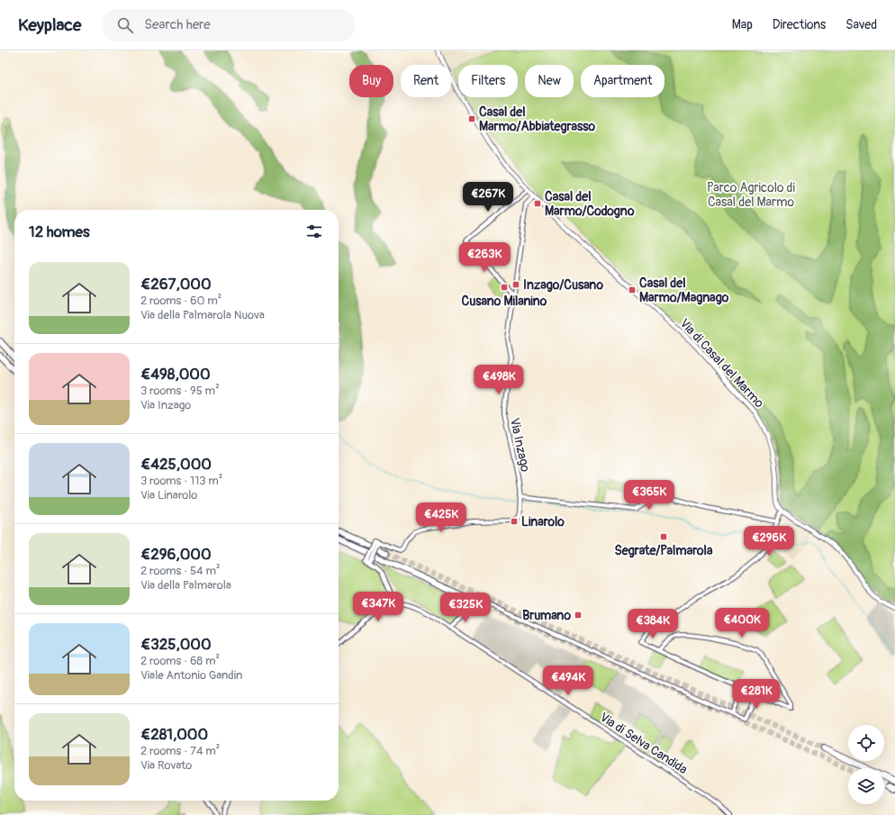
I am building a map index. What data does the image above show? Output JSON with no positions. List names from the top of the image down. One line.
{"streets":{"main road":["Via di Casal del Marmo"],"street":["Via Inzago","Via di Selva Candida"]},"crossings":[["Via di Casal del Marmo","Via Inzago"],["Via Inzago","Via di Selva Candida"]],"parks":["Parco Agricolo di Casal del Marmo"],"places":{"transit":["Casal del Marmo/Abbiategrasso","Casal del Marmo/Codogno","Inzago/Cusano","Cusano Milanino","Casal del Marmo/Magnago","Linarolo","Segrate/Palmarola","Brumano"]},"page":{"header":"Keyplace","search":"Search here","nav":["Map","Directions","Saved"],"chip":["Buy","Rent","Filters","New","Apartment"],"price":["€267K","€263K","€498K","€365K","€425K","€296K","€347K","€325K","€400K","€384K","€494K","€281K"],"heading":"12 homes","list":[{"name":"€267,000","note":"2 rooms · 60 m² · Via della Palmarola Nuova"},{"name":"€498,000","note":"3 rooms · 95 m² · Via Inzago"},{"name":"€425,000","note":"3 rooms · 113 m² · Via Linarolo"},{"name":"€296,000","note":"2 rooms · 54 m² · Via della Palmarola"},{"name":"€325,000","note":"2 rooms · 68 m² · Viale Antonio Gandin"},{"name":"€281,000","note":"2 rooms · 74 m² · Via Rovato"}]}}
